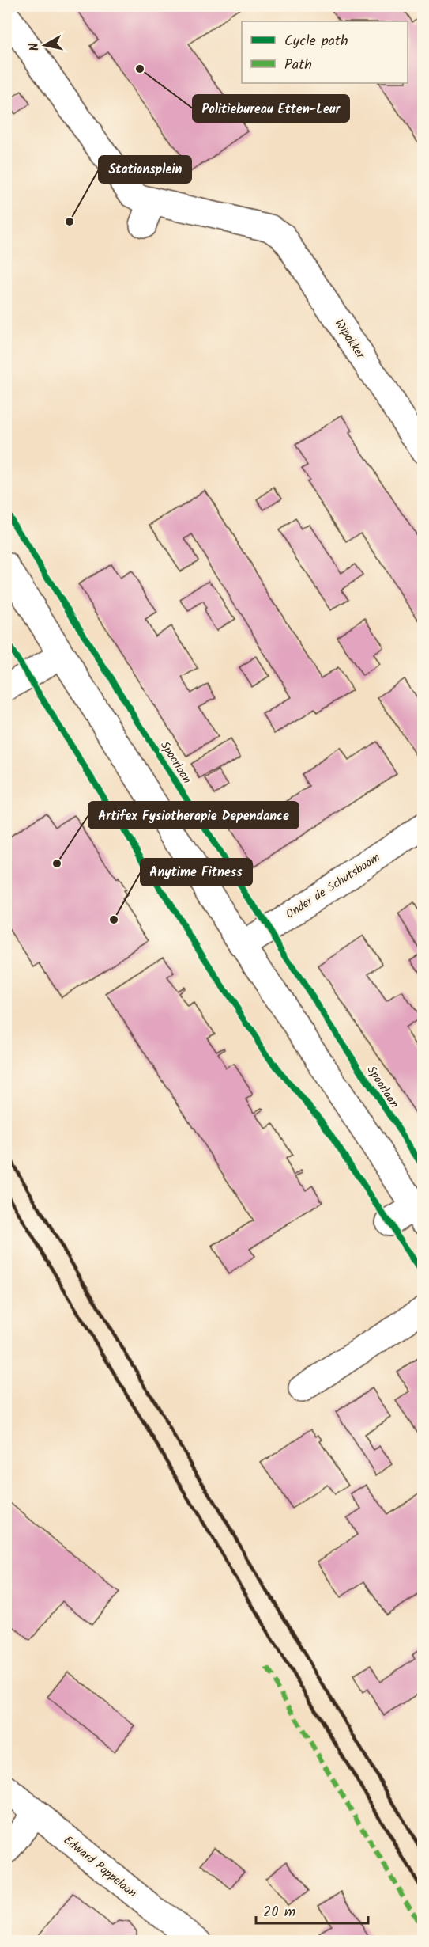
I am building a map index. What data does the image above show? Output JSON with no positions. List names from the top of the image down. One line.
{"streets":{"street":["Wipakker","Onder de Schutsboom","Edward Poppelaan"],"cycle path":["Spoorlaan"]},"places":["Politiebureau Etten-Leur","Stationsplein","Artifex Fysiotherapie Dependance","Anytime Fitness"],"legend":["Cycle path","Path"],"scale_bar":"20 m","north":"left"}
